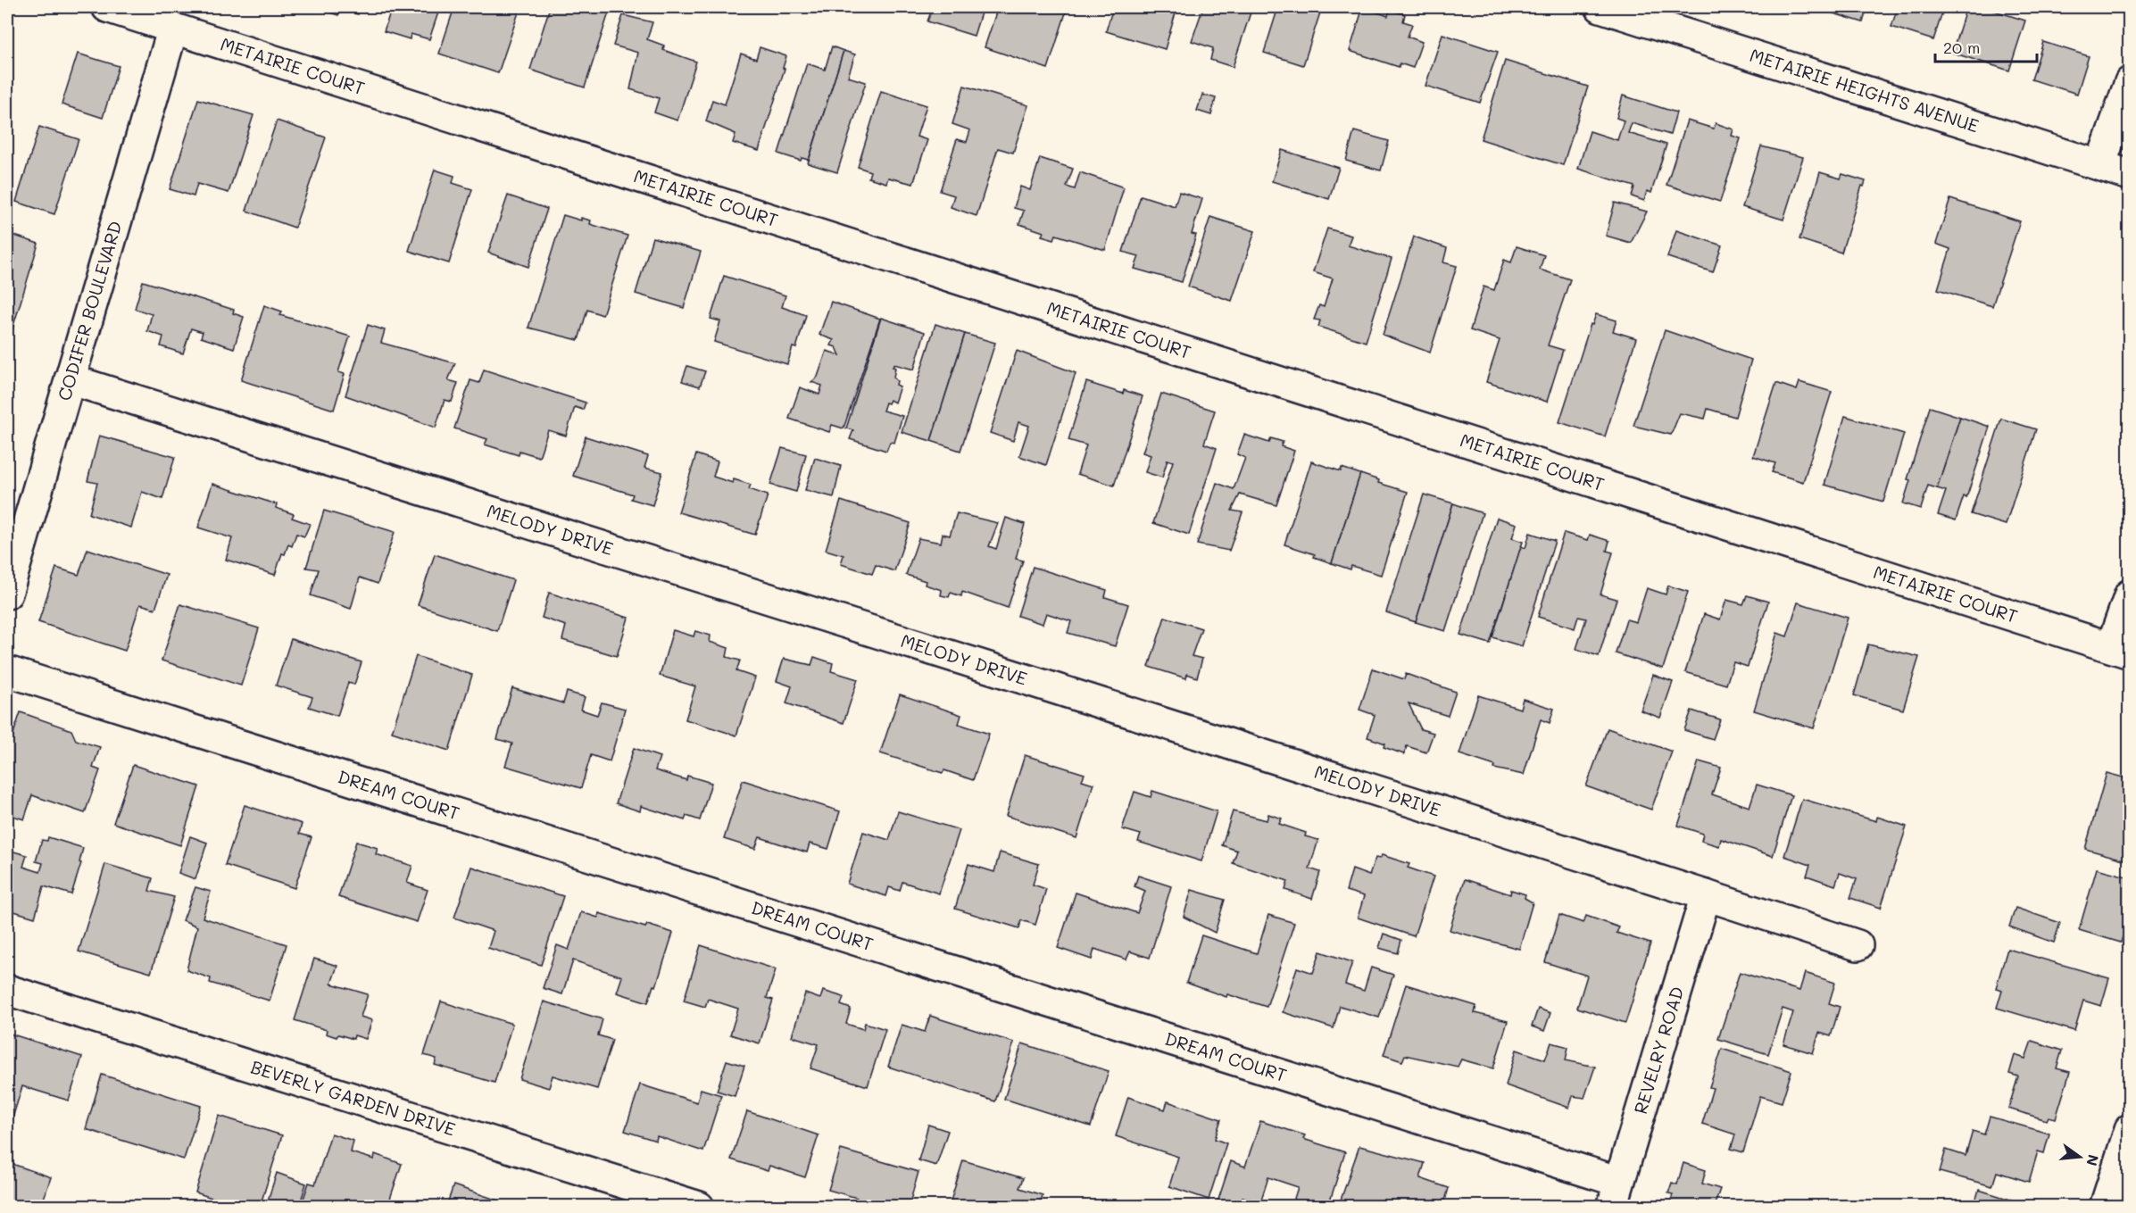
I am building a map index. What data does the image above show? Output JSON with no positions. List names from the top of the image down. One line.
{"streets":{"street":["METAIRIE COURT","METAIRIE HEIGHTS AVENUE","CODIFER BOULEVARD","MELODY DRIVE","DREAM COURT","REVELRY ROAD","BEVERLY GARDEN DRIVE"]},"crossings":[["METAIRIE COURT","CODIFER BOULEVARD"],["CODIFER BOULEVARD","MELODY DRIVE"],["MELODY DRIVE","REVELRY ROAD"],["DREAM COURT","REVELRY ROAD"]],"scale_bar":"20 m","north":"right"}
